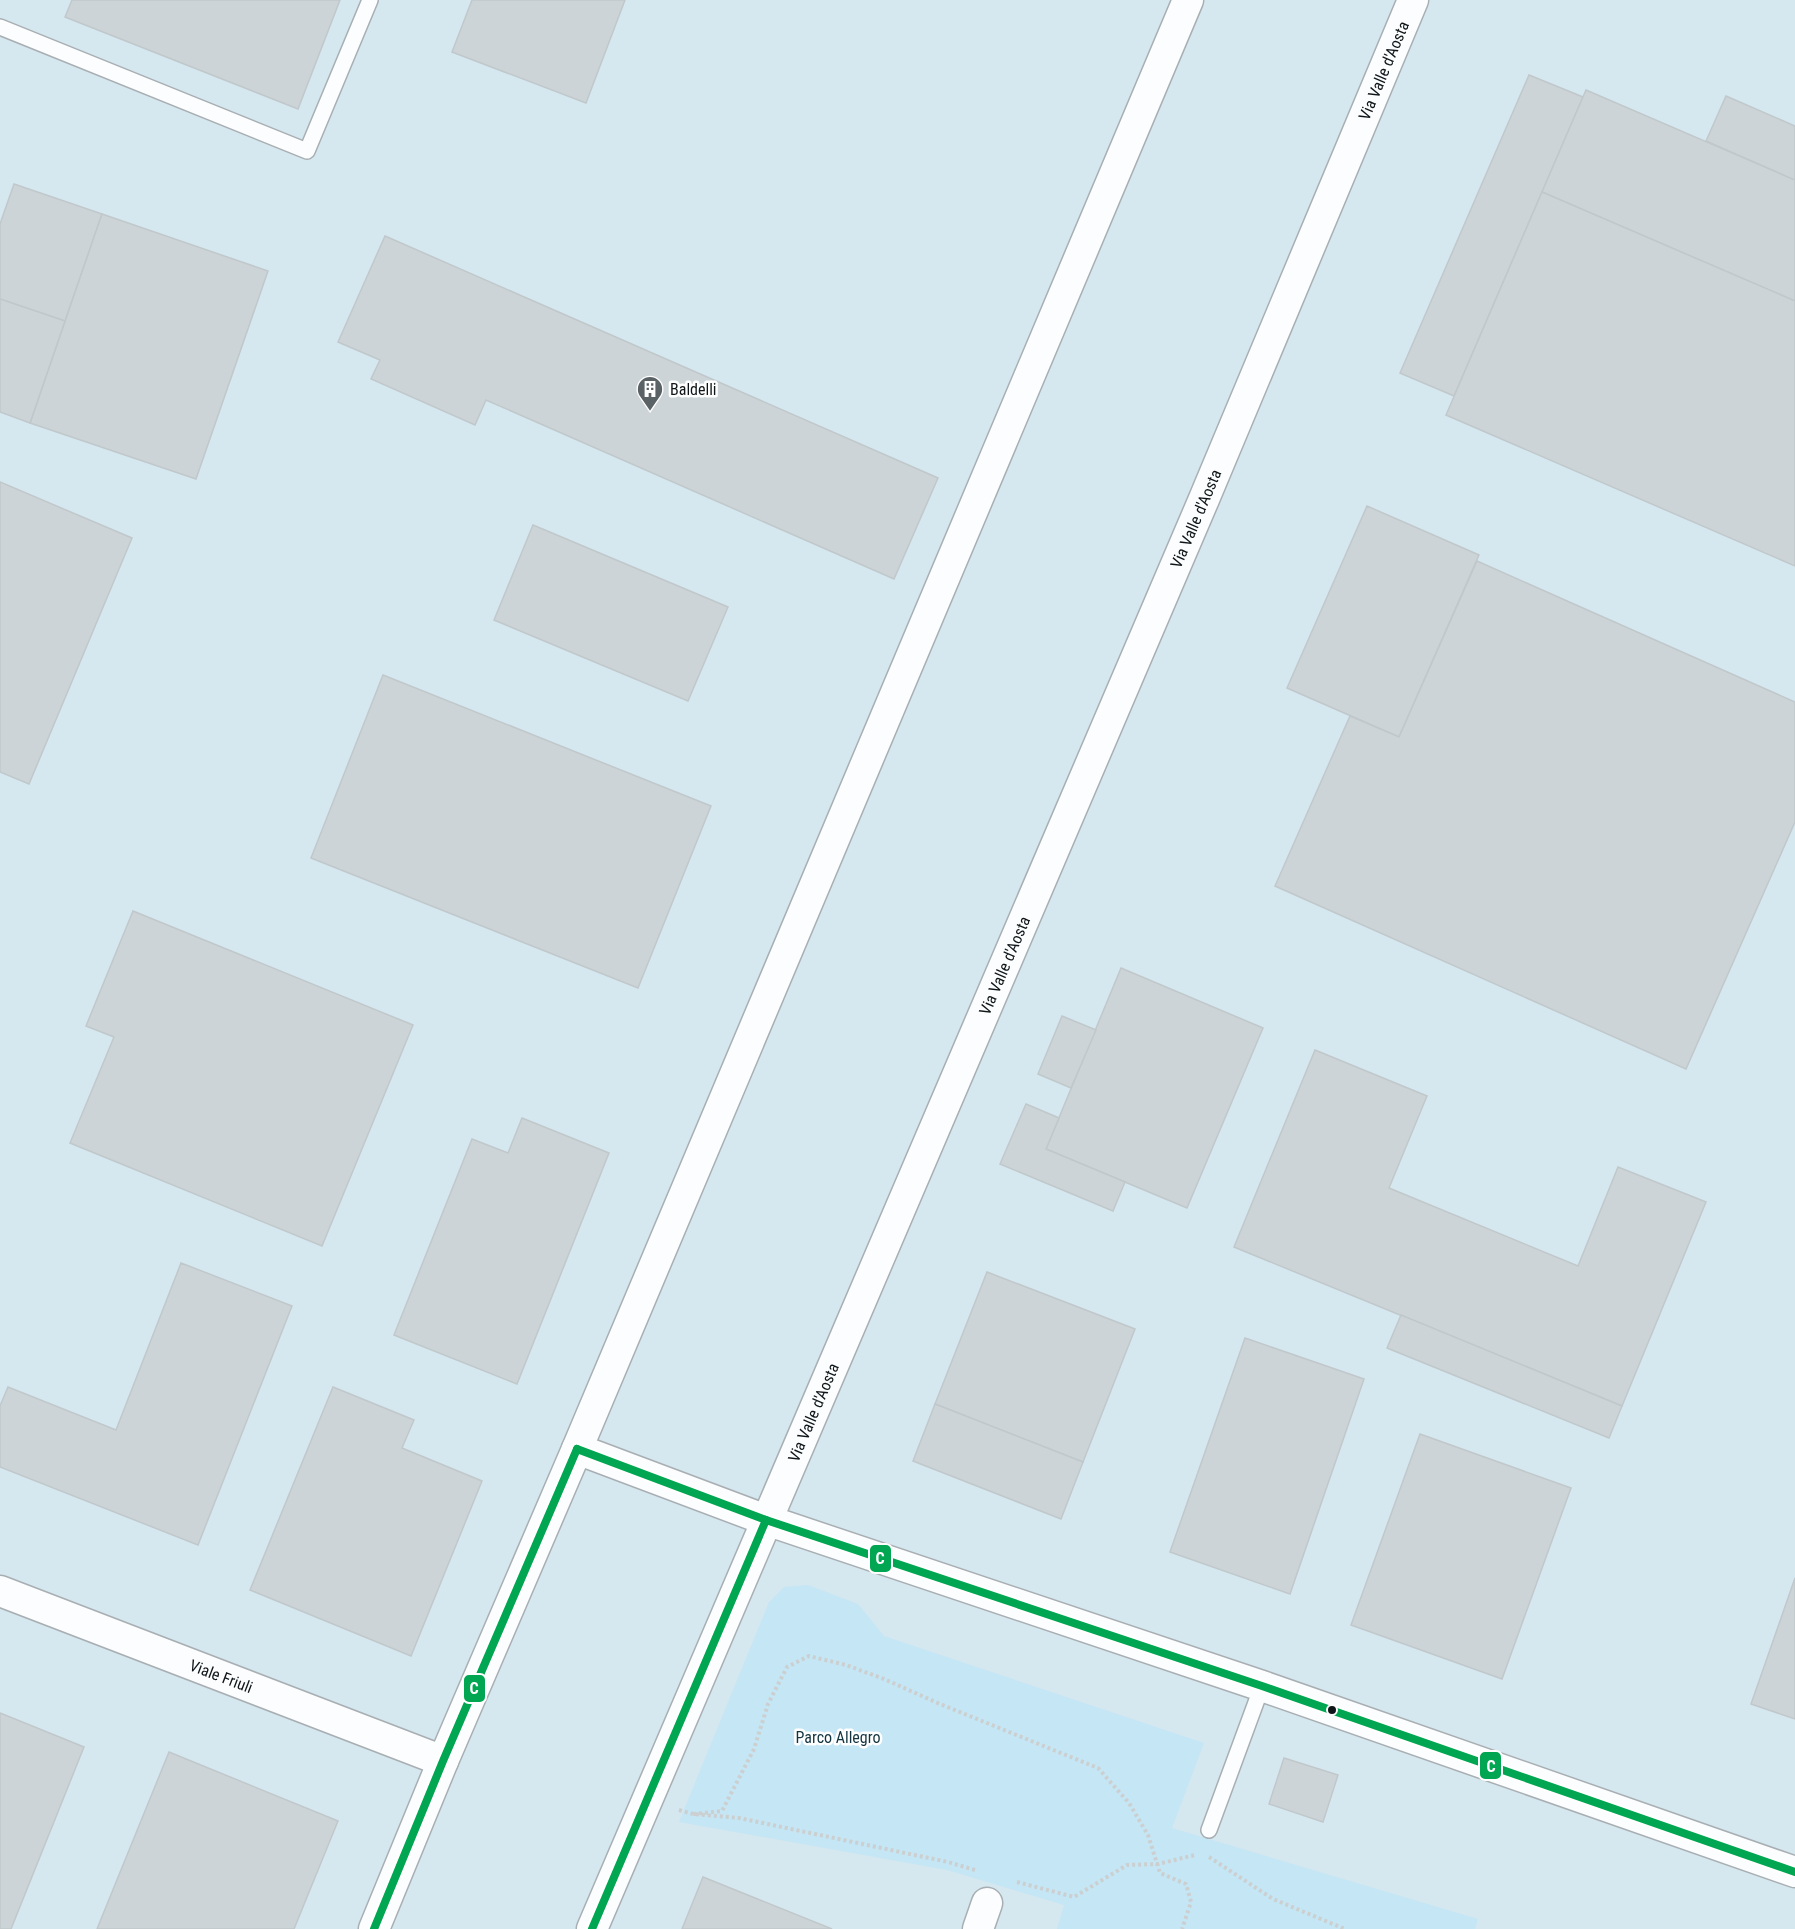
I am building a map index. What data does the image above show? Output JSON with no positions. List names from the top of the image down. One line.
{"streets":{"street":["Via Valle d'Aosta","Viale Friuli"]},"parks":["Parco Allegro"],"places":{"building":["Baldelli"]},"lines":["transit line C"]}
